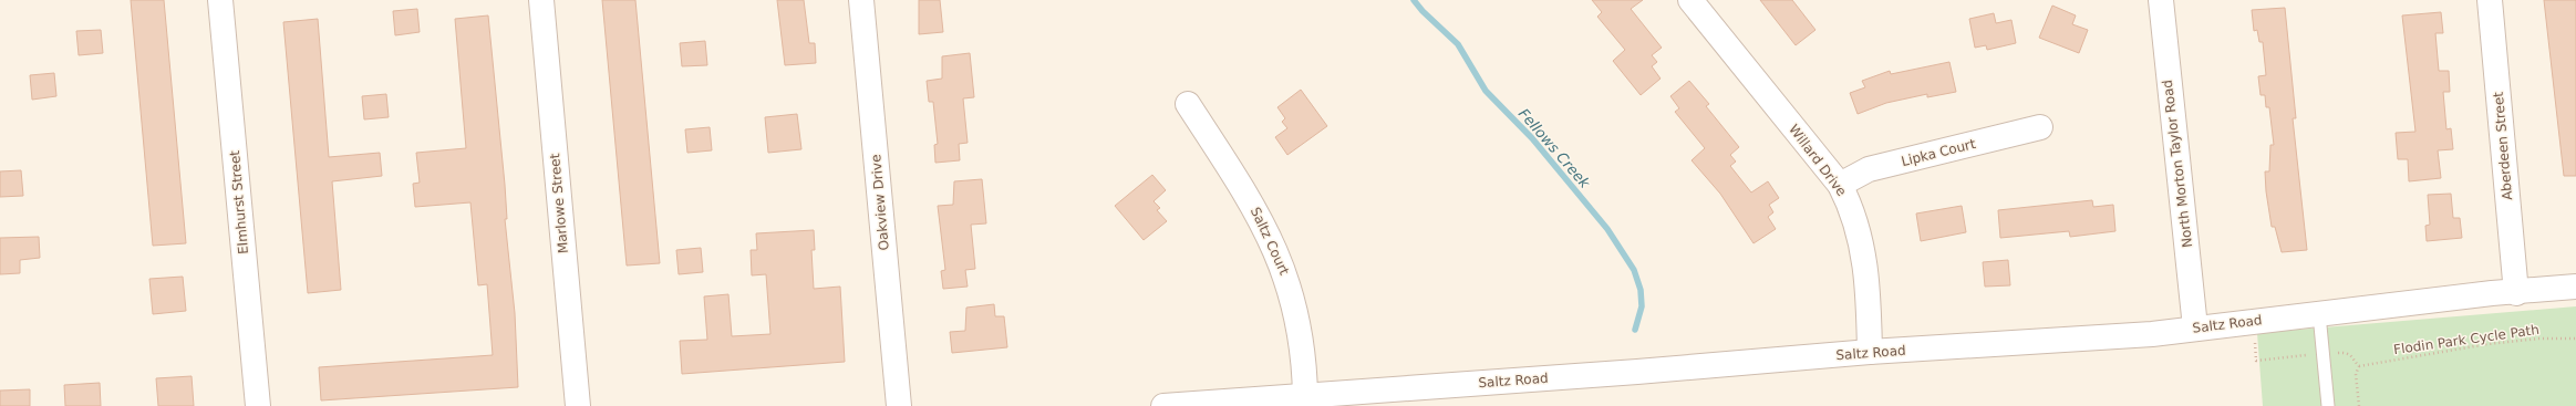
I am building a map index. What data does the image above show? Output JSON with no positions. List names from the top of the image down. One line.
{"streets":{"street":["Aberdeen Street","Lipka Court","Willard Drive","North Morton Taylor Road","Elmhurst Street","Oakview Drive","Marlowe Street","Saltz Court","Saltz Road"],"path":["Flodin Park Cycle Path"]},"crossings":[["Aberdeen Street","Saltz Road"],["Lipka Court","Willard Drive"],["Willard Drive","Saltz Road"],["North Morton Taylor Road","Saltz Road"],["Saltz Court","Saltz Road"]],"water":["Fellows Creek"]}
